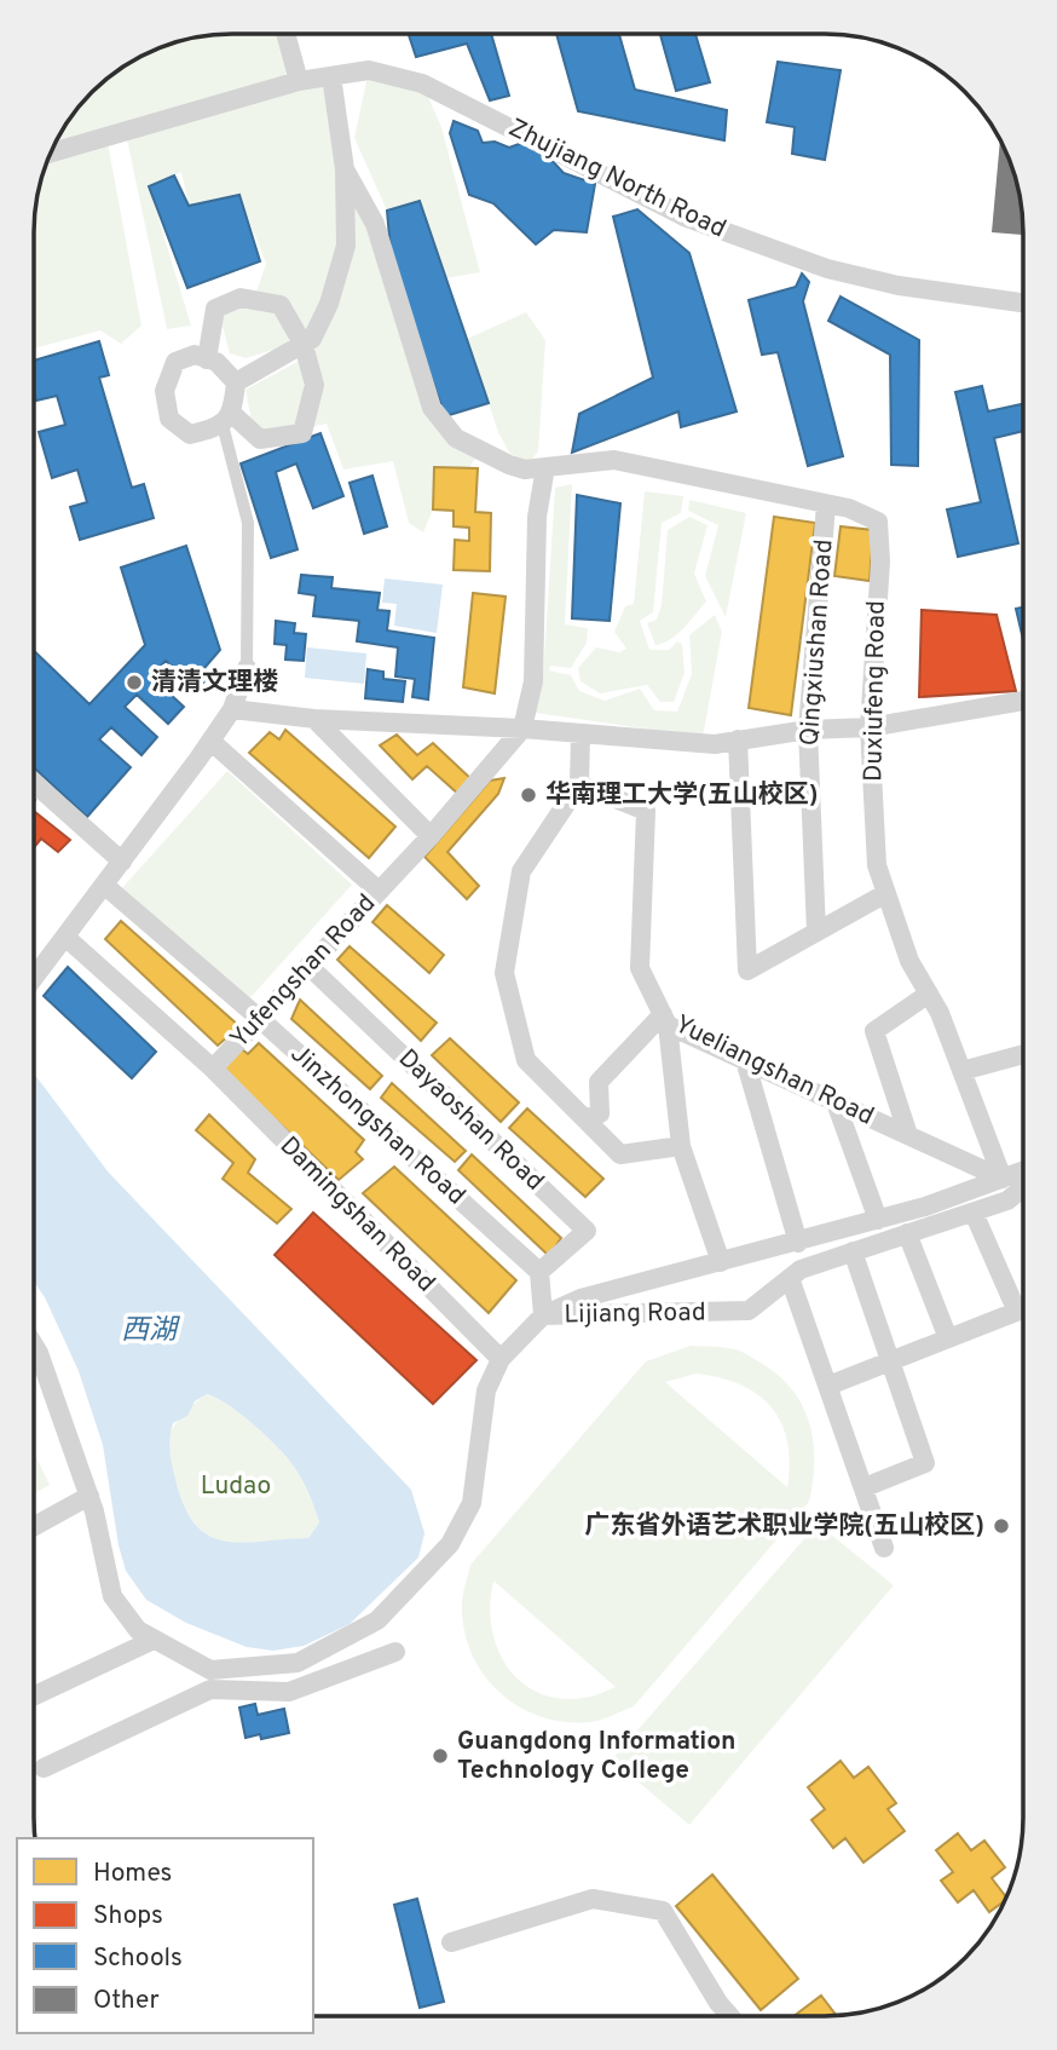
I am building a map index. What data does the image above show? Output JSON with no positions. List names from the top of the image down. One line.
{"streets":{"street":["Zhujiang North Road","Qingxiushan Road","Duxiufeng Road","Yufengshan Road","Yueliangshan Road","Dayaoshan Road","Jinzhongshan Road","Damingshan Road","Lijiang Road"]},"crossings":[["Qingxiushan Road","Duxiufeng Road"],["Duxiufeng Road","Yueliangshan Road"],["Yufengshan Road","Dayaoshan Road"],["Yufengshan Road","Jinzhongshan Road"],["Yufengshan Road","Damingshan Road"],["Dayaoshan Road","Jinzhongshan Road"],["Damingshan Road","Lijiang Road"]],"water":["西湖"],"parks":["Ludao"],"places":["清清文理楼","华南理工大学(五山校区)","广东省外语艺术职业学院(五山校区)","Guangdong Information Technology College"],"legend":["Homes","Shops","Schools","Other"]}
